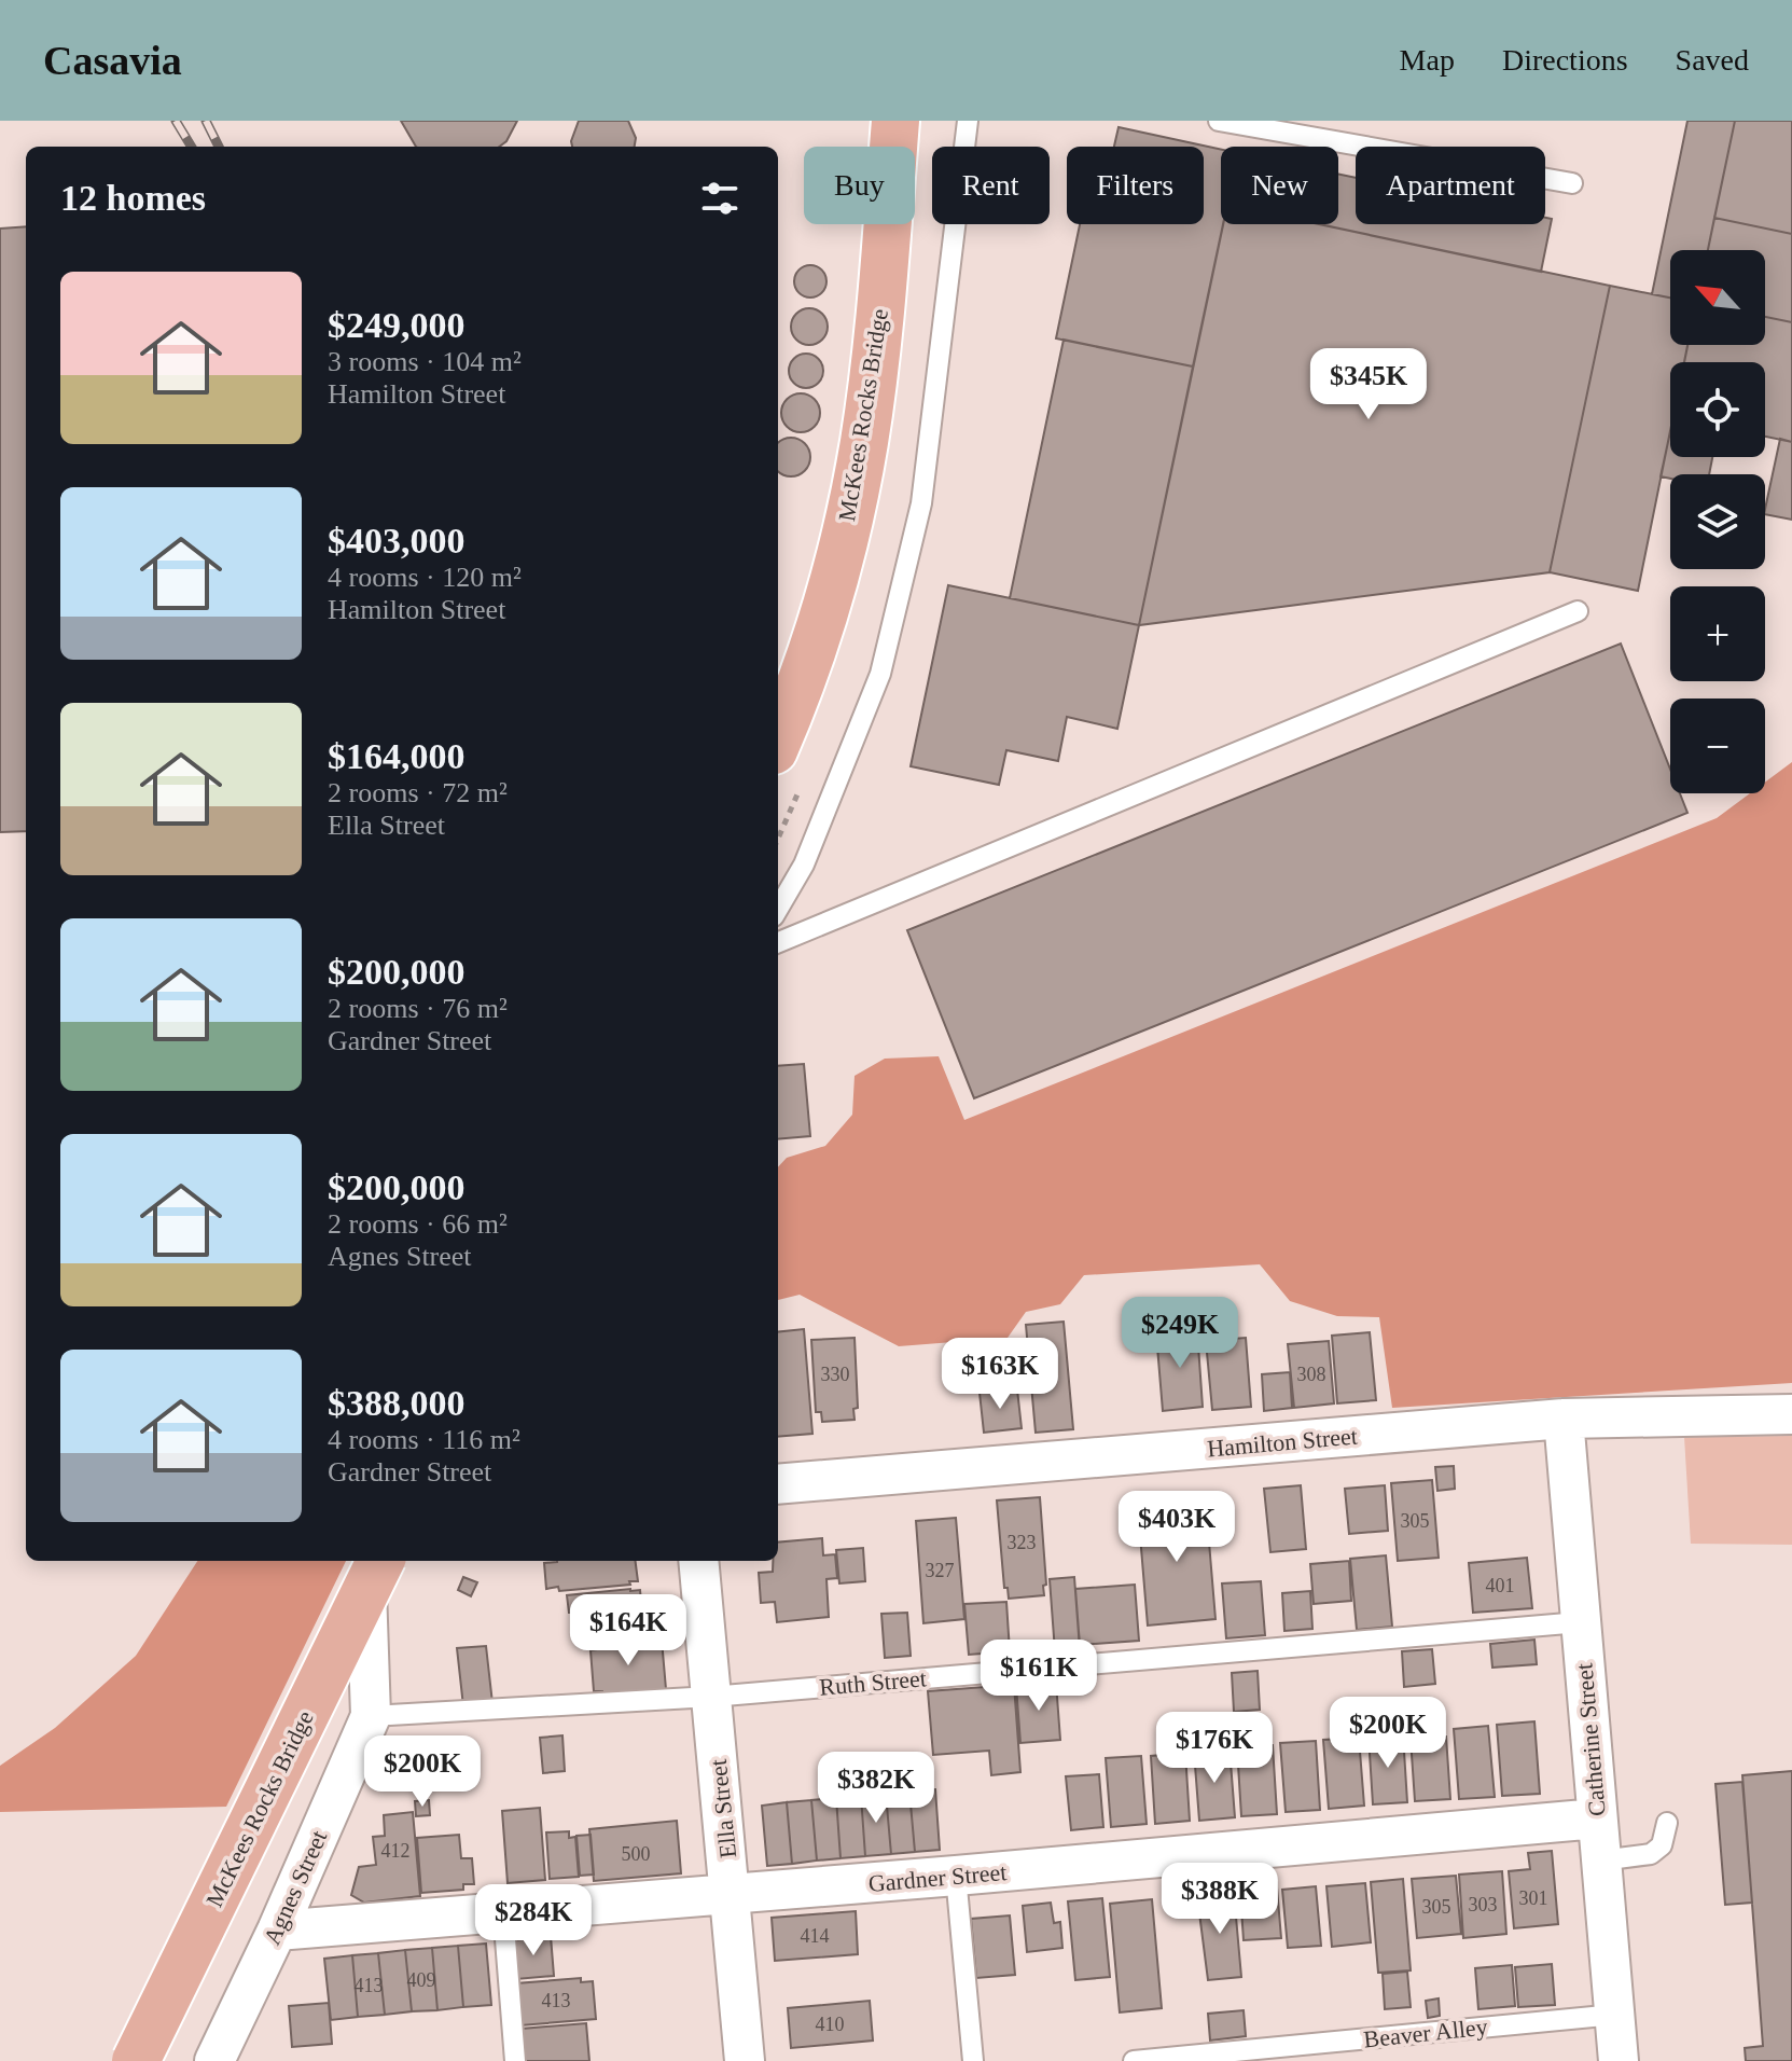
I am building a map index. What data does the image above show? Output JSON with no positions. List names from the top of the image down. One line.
{"streets":{"main road":["McKees Rocks Bridge"],"street":["Hamilton Street","Catherine Street","Ella Street","Gardner Street","Agnes Street"],"lane":["Ruth Street","Beaver Alley"]},"crossings":[["Hamilton Street","Catherine Street"],["Ruth Street","Catherine Street"],["Ruth Street","Ella Street"],["Ruth Street","Agnes Street"],["Catherine Street","Gardner Street"],["Catherine Street","Beaver Alley"],["Ella Street","Gardner Street"],["Gardner Street","Agnes Street"]],"house_numbers":["330","308","305","323","327","401","412","500","301","303","305","414","409","413","413","410"],"north":"top left","page":{"header":"Casavia","nav":["Map","Directions","Saved"],"chip":["Buy","Rent","Filters","New","Apartment"],"heading":"12 homes","map_buttons":["+","−"],"list":[{"name":"$249,000","note":"3 rooms · 104 m² · Hamilton Street"},{"name":"$403,000","note":"4 rooms · 120 m² · Hamilton Street"},{"name":"$164,000","note":"2 rooms · 72 m² · Ella Street"},{"name":"$200,000","note":"2 rooms · 76 m² · Gardner Street"},{"name":"$200,000","note":"2 rooms · 66 m² · Agnes Street"},{"name":"$388,000","note":"4 rooms · 116 m² · Gardner Street"}],"price":["$345K","$249K","$163K","$403K","$164K","$161K","$200K","$176K","$200K","$382K","$388K","$284K"]}}
